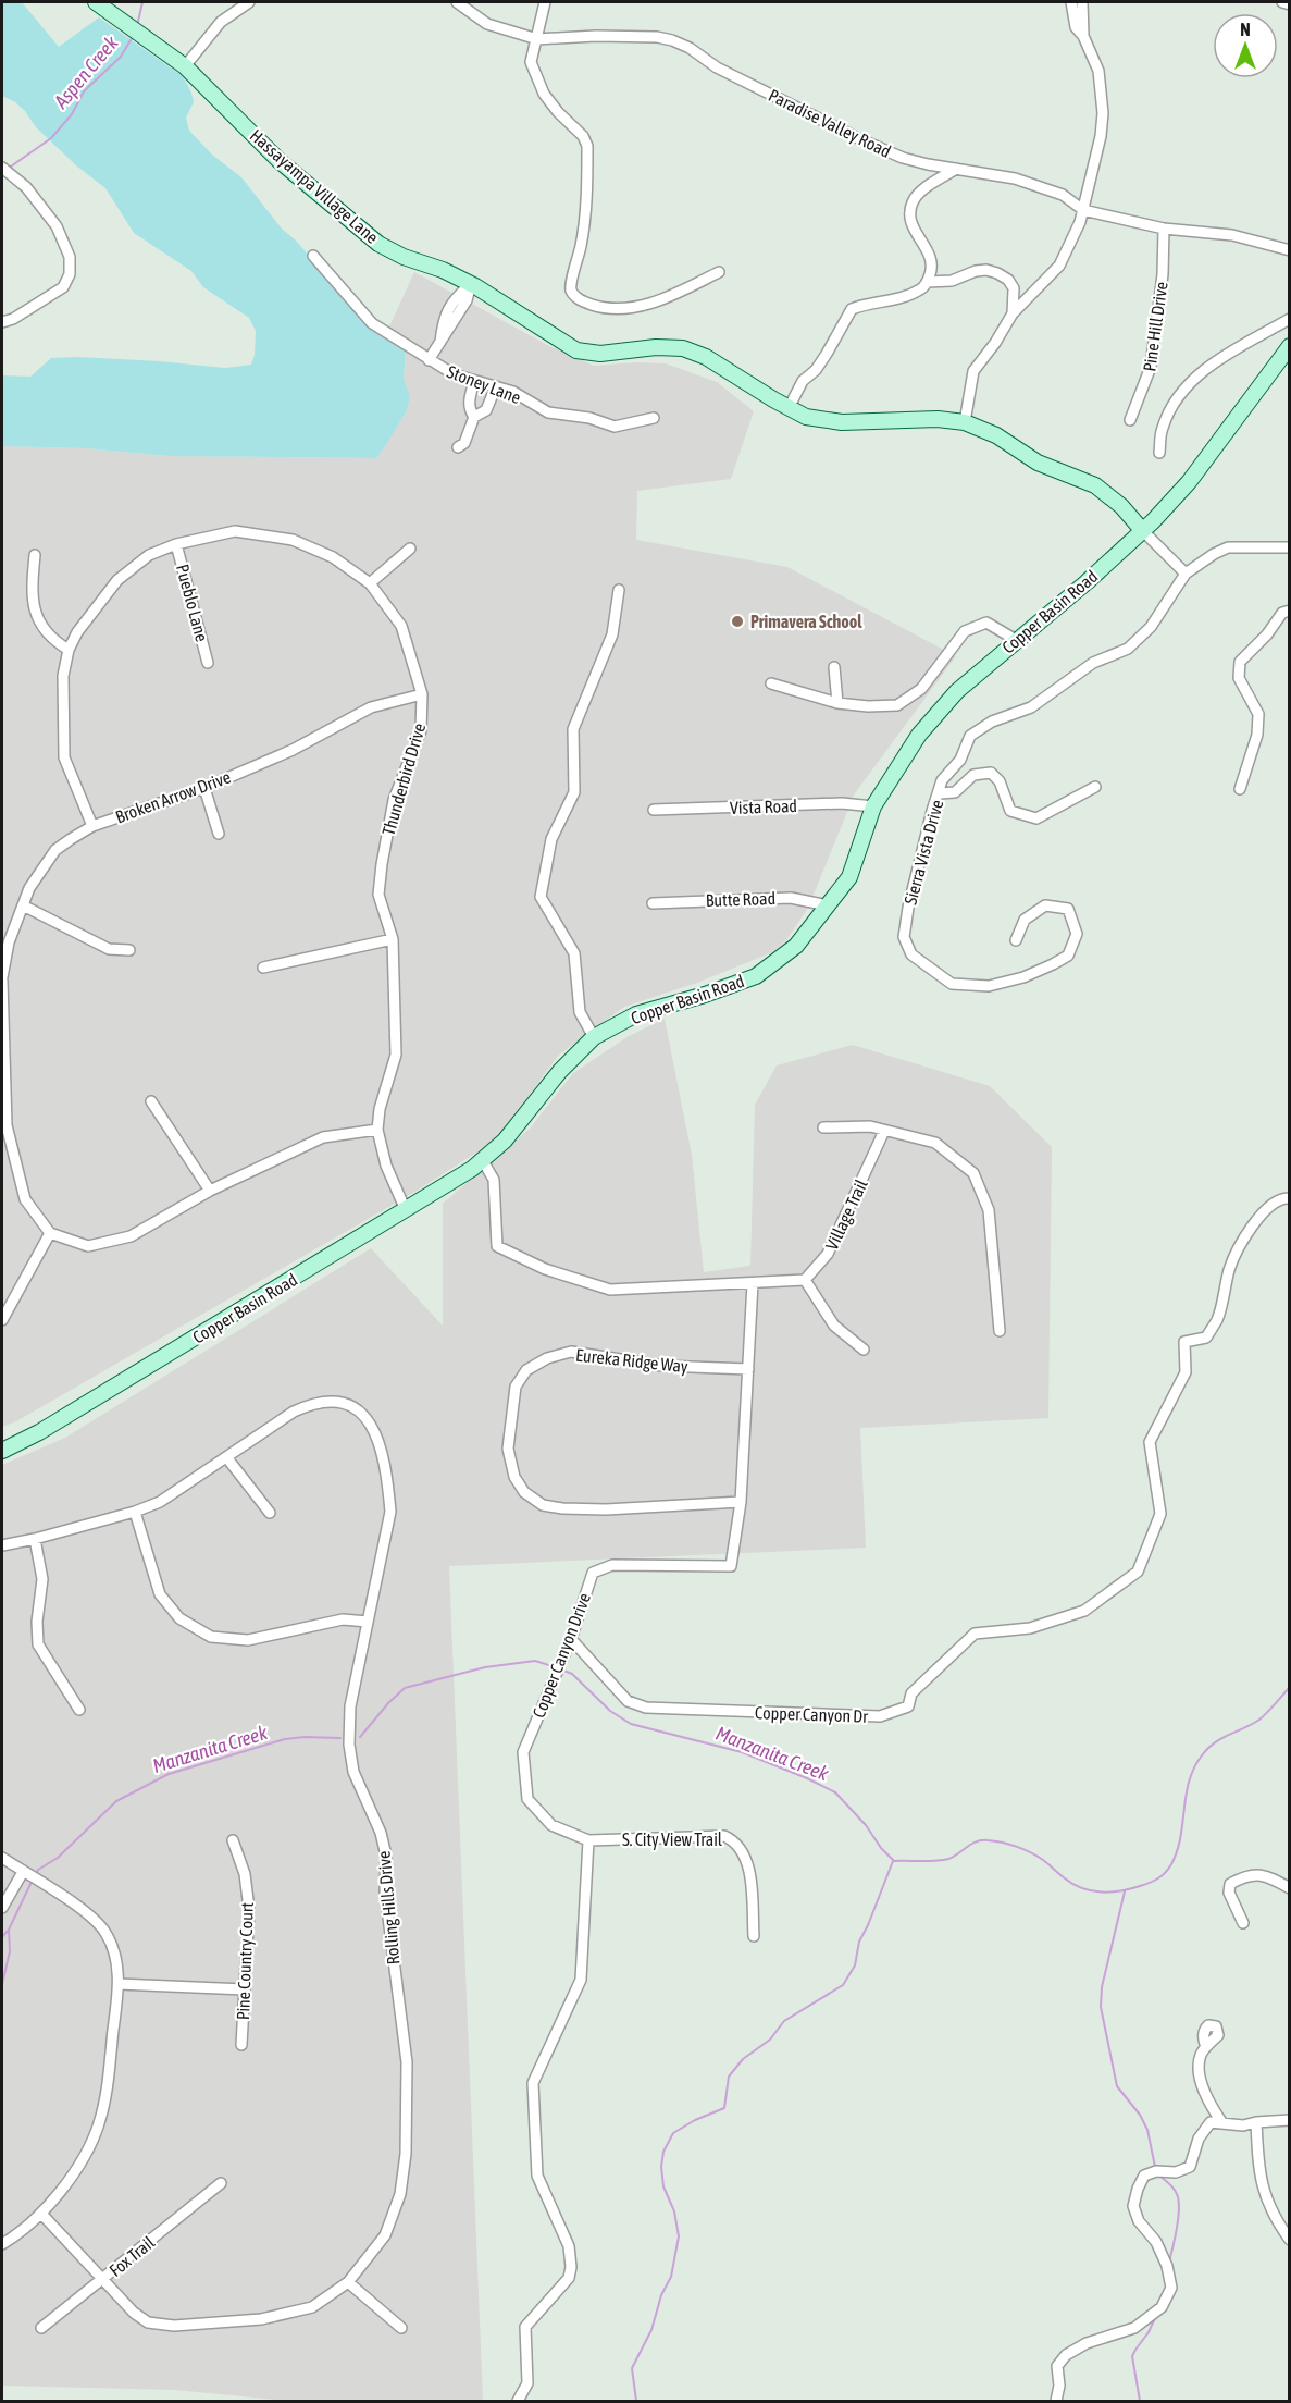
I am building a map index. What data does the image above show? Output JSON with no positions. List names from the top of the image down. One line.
{"streets":{"street":["Paradise Valley Road","Hassayampa Village Lane","Pine Hill Drive","Stoney Lane","Pueblo Lane","Copper Basin Road","Thunderbird Drive","Broken Arrow Drive","Vista Road","Sierra Vista Drive","Butte Road","Village Trail","Eureka Ridge Way","Copper Canyon Drive","Copper Canyon Dr","S. City View Trail","Rolling Hills Drive","Pine Country Court","Fox Trail"]},"crossings":[["Paradise Valley Road","Pine Hill Drive"],["Hassayampa Village Lane","Copper Basin Road"],["Hassayampa Village Lane","Sierra Vista Drive"],["Pueblo Lane","Thunderbird Drive"],["Copper Basin Road","Thunderbird Drive"],["Copper Basin Road","Vista Road"],["Copper Basin Road","Butte Road"],["Thunderbird Drive","Broken Arrow Drive"],["Eureka Ridge Way","Copper Canyon Drive"],["Copper Canyon Drive","Copper Canyon Dr"],["Copper Canyon Drive","S. City View Trail"],["Rolling Hills Drive","Fox Trail"]],"water":["Aspen Creek","Manzanita Creek"],"places":["Primavera School"],"north":"top"}
